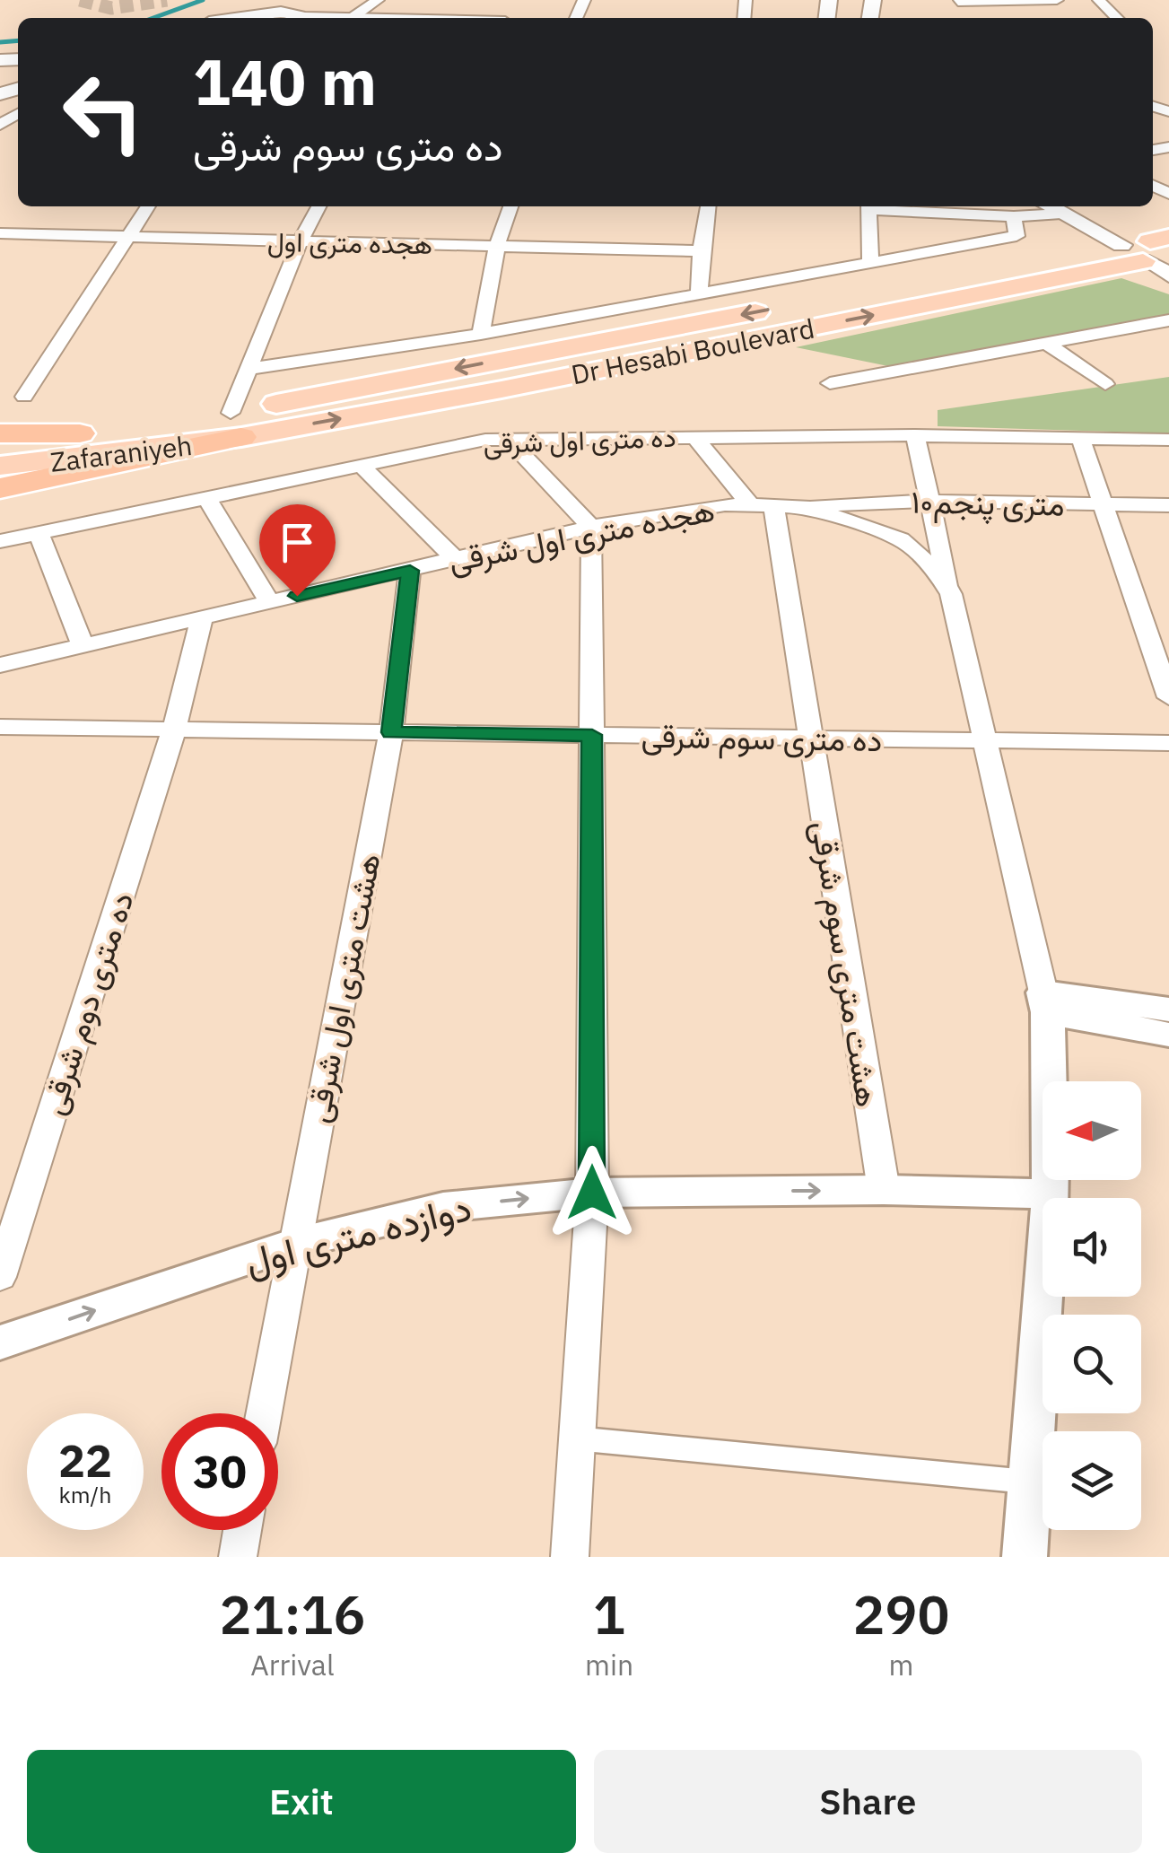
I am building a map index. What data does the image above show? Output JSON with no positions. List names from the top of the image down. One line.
{"streets":{"main road":["Dr Hesabi Boulevard","Zafaraniyeh"],"street":["هجده متری اول","ده متری اول شرقی","۱۰متری پنجم","هجده متری اول شرقی","ده متری سوم شرقی","هشت متری سوم شرقی","هشت متری اول شرقی","ده متری دوم شرقی","دوازده متری اول"]},"crossings":[["Dr Hesabi Boulevard","Zafaraniyeh"],["۱۰متری پنجم","هجده متری اول شرقی"],["هجده متری اول شرقی","ده متری سوم شرقی"],["هجده متری اول شرقی","هشت متری سوم شرقی"],["هجده متری اول شرقی","هشت متری اول شرقی"],["هجده متری اول شرقی","ده متری دوم شرقی"],["ده متری سوم شرقی","هشت متری سوم شرقی"],["ده متری سوم شرقی","هشت متری اول شرقی"],["ده متری سوم شرقی","ده متری دوم شرقی"],["هشت متری سوم شرقی","دوازده متری اول"],["هشت متری اول شرقی","دوازده متری اول"]],"one_way":["دوازده متری اول"],"north":"left","page":{"turn":["140 m","ده متری سوم شرقی"],"speed":"22 km/h","limit":"30","eta":["21:16","Arrival","1","min","290","m"],"buttons":["Exit","Share"]}}
